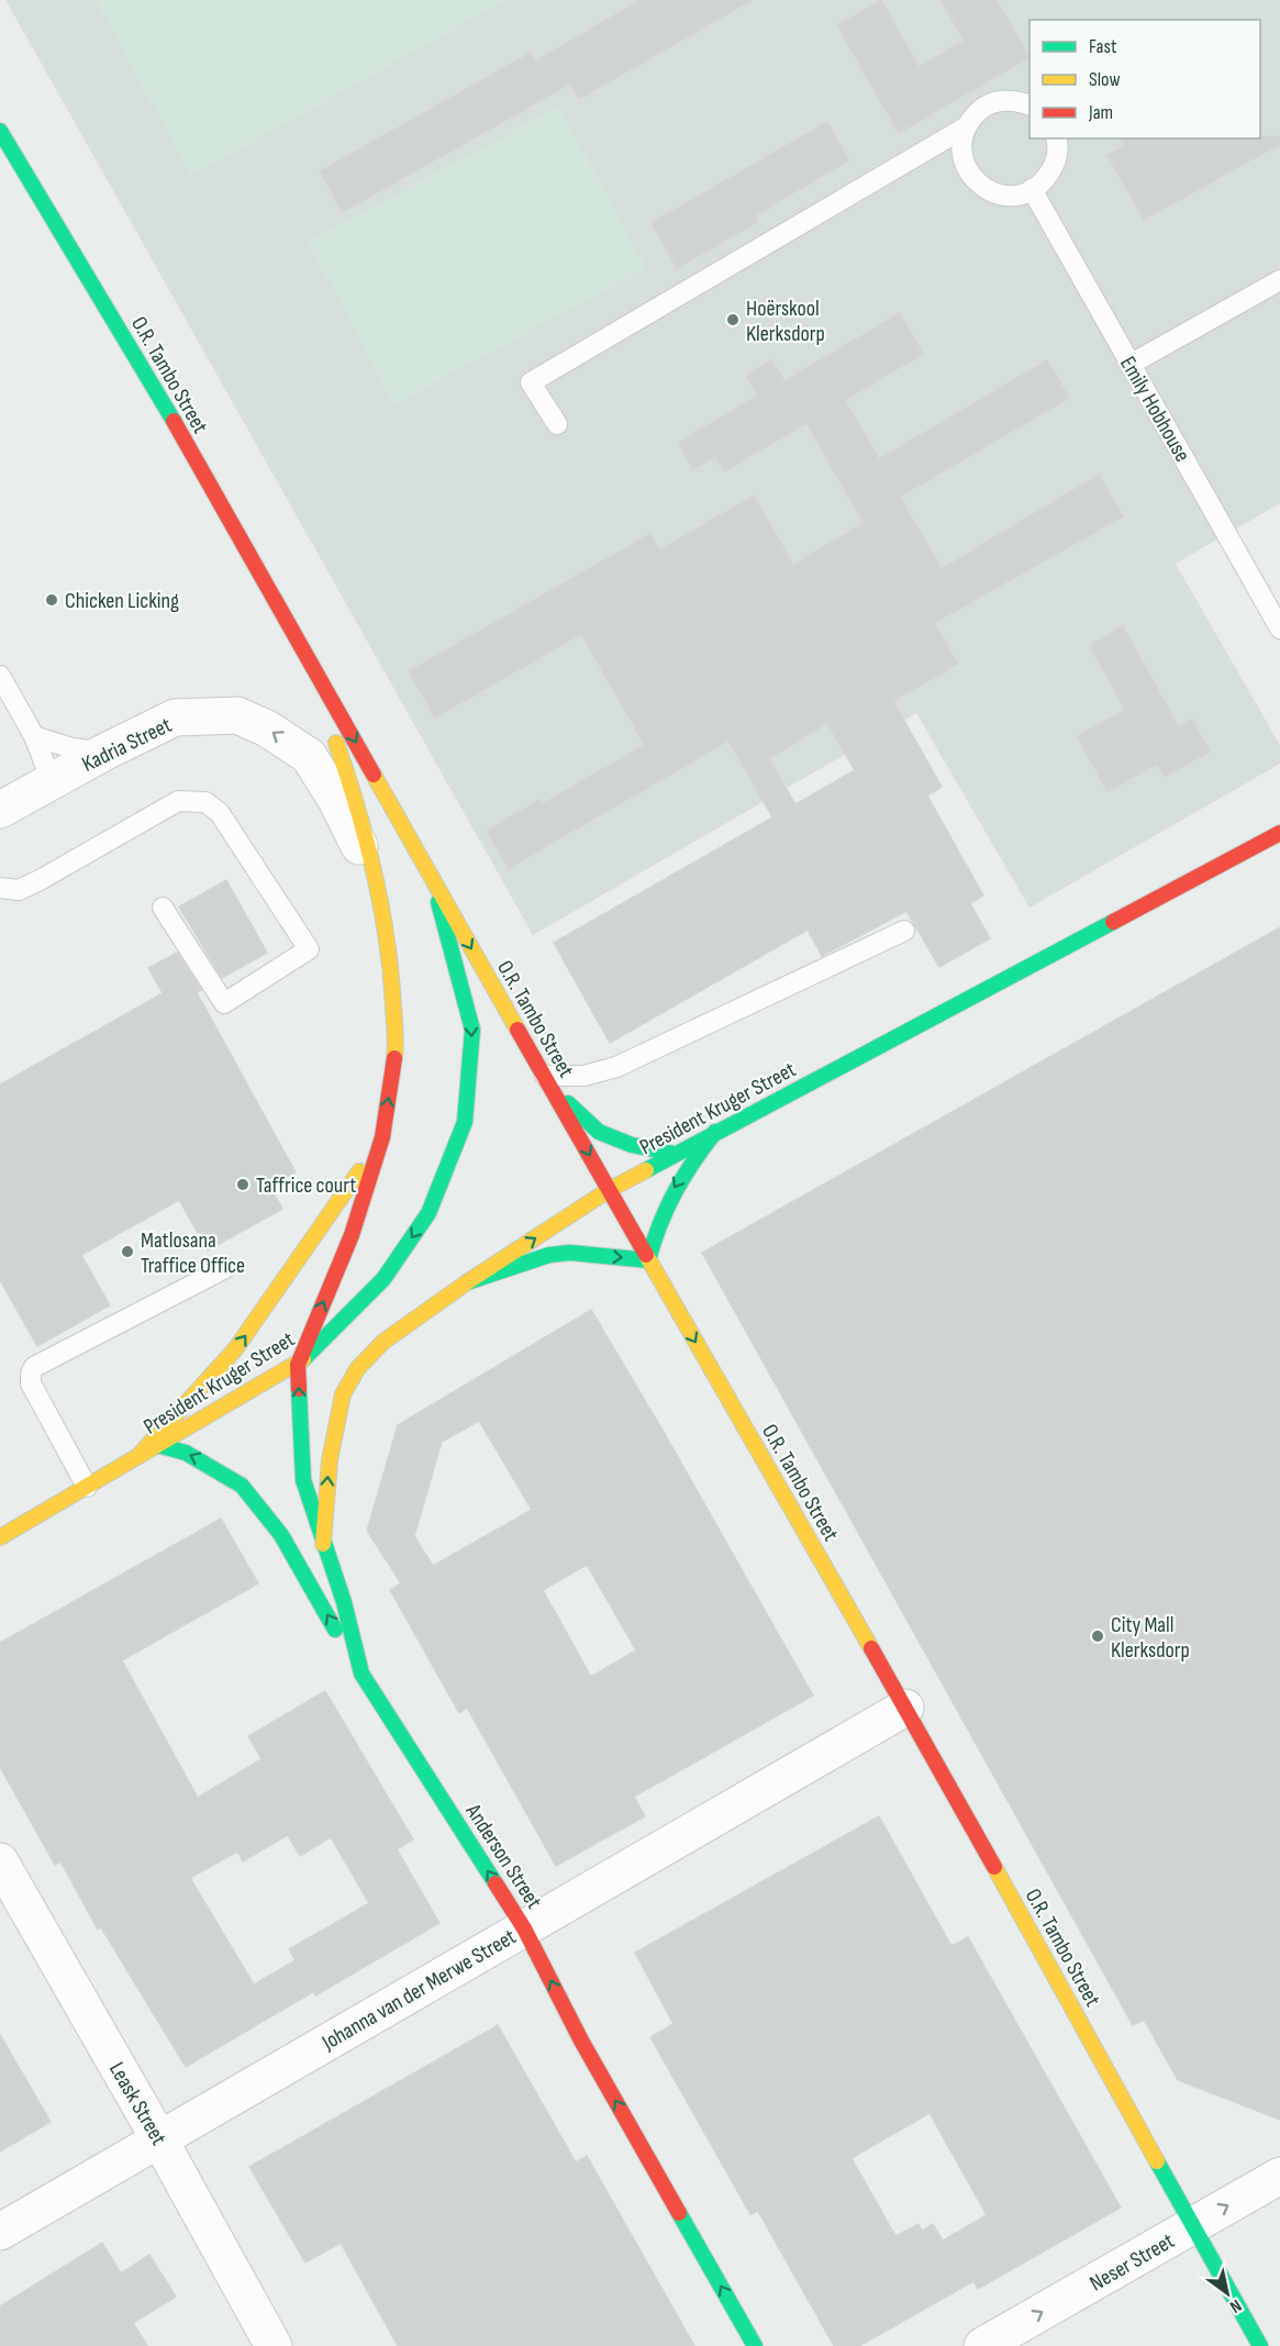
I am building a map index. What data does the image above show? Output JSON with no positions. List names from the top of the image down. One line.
{"streets":{"main road":["O.R. Tambo Street","President Kruger Street","Anderson Street"],"street":["Kadria Street","Johanna van der Merwe Street","Leask Street","Neser Street"],"lane":["Emily Hobhouse"]},"crossings":[["O.R. Tambo Street","Kadria Street"],["O.R. Tambo Street","President Kruger Street"],["O.R. Tambo Street","Anderson Street"],["O.R. Tambo Street","Johanna van der Merwe Street"],["O.R. Tambo Street","Neser Street"],["President Kruger Street","Anderson Street"],["Anderson Street","Johanna van der Merwe Street"],["Johanna van der Merwe Street","Leask Street"]],"one_way":["Kadria Street","Anderson Street","Neser Street"],"places":["Hoërskool Klerksdorp","Chicken Licking","Taffrice court","Matlosana Traffice Office","City Mall Klerksdorp"],"legend":["Fast","Slow","Jam"],"north":"bottom right"}
